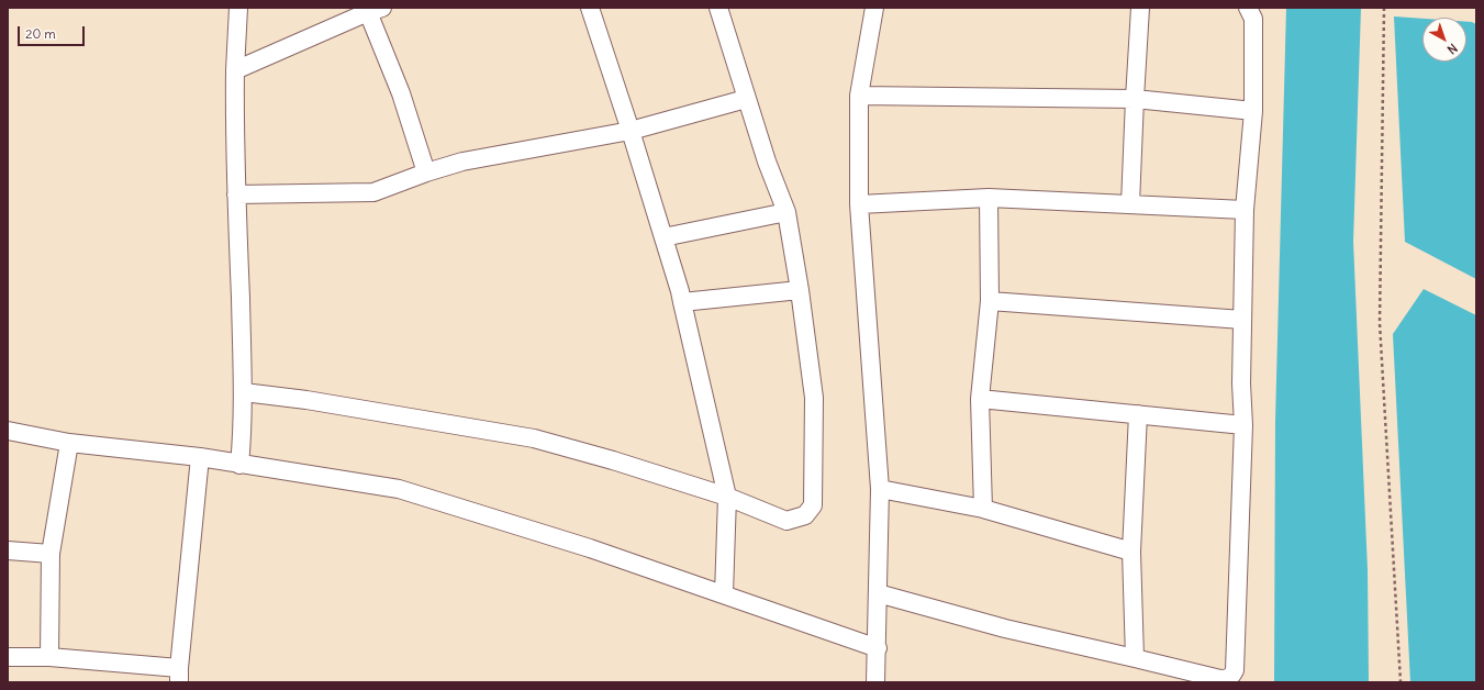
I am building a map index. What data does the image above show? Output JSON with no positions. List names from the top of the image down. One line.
{"scale_bar":"20 m","north":"bottom right"}
